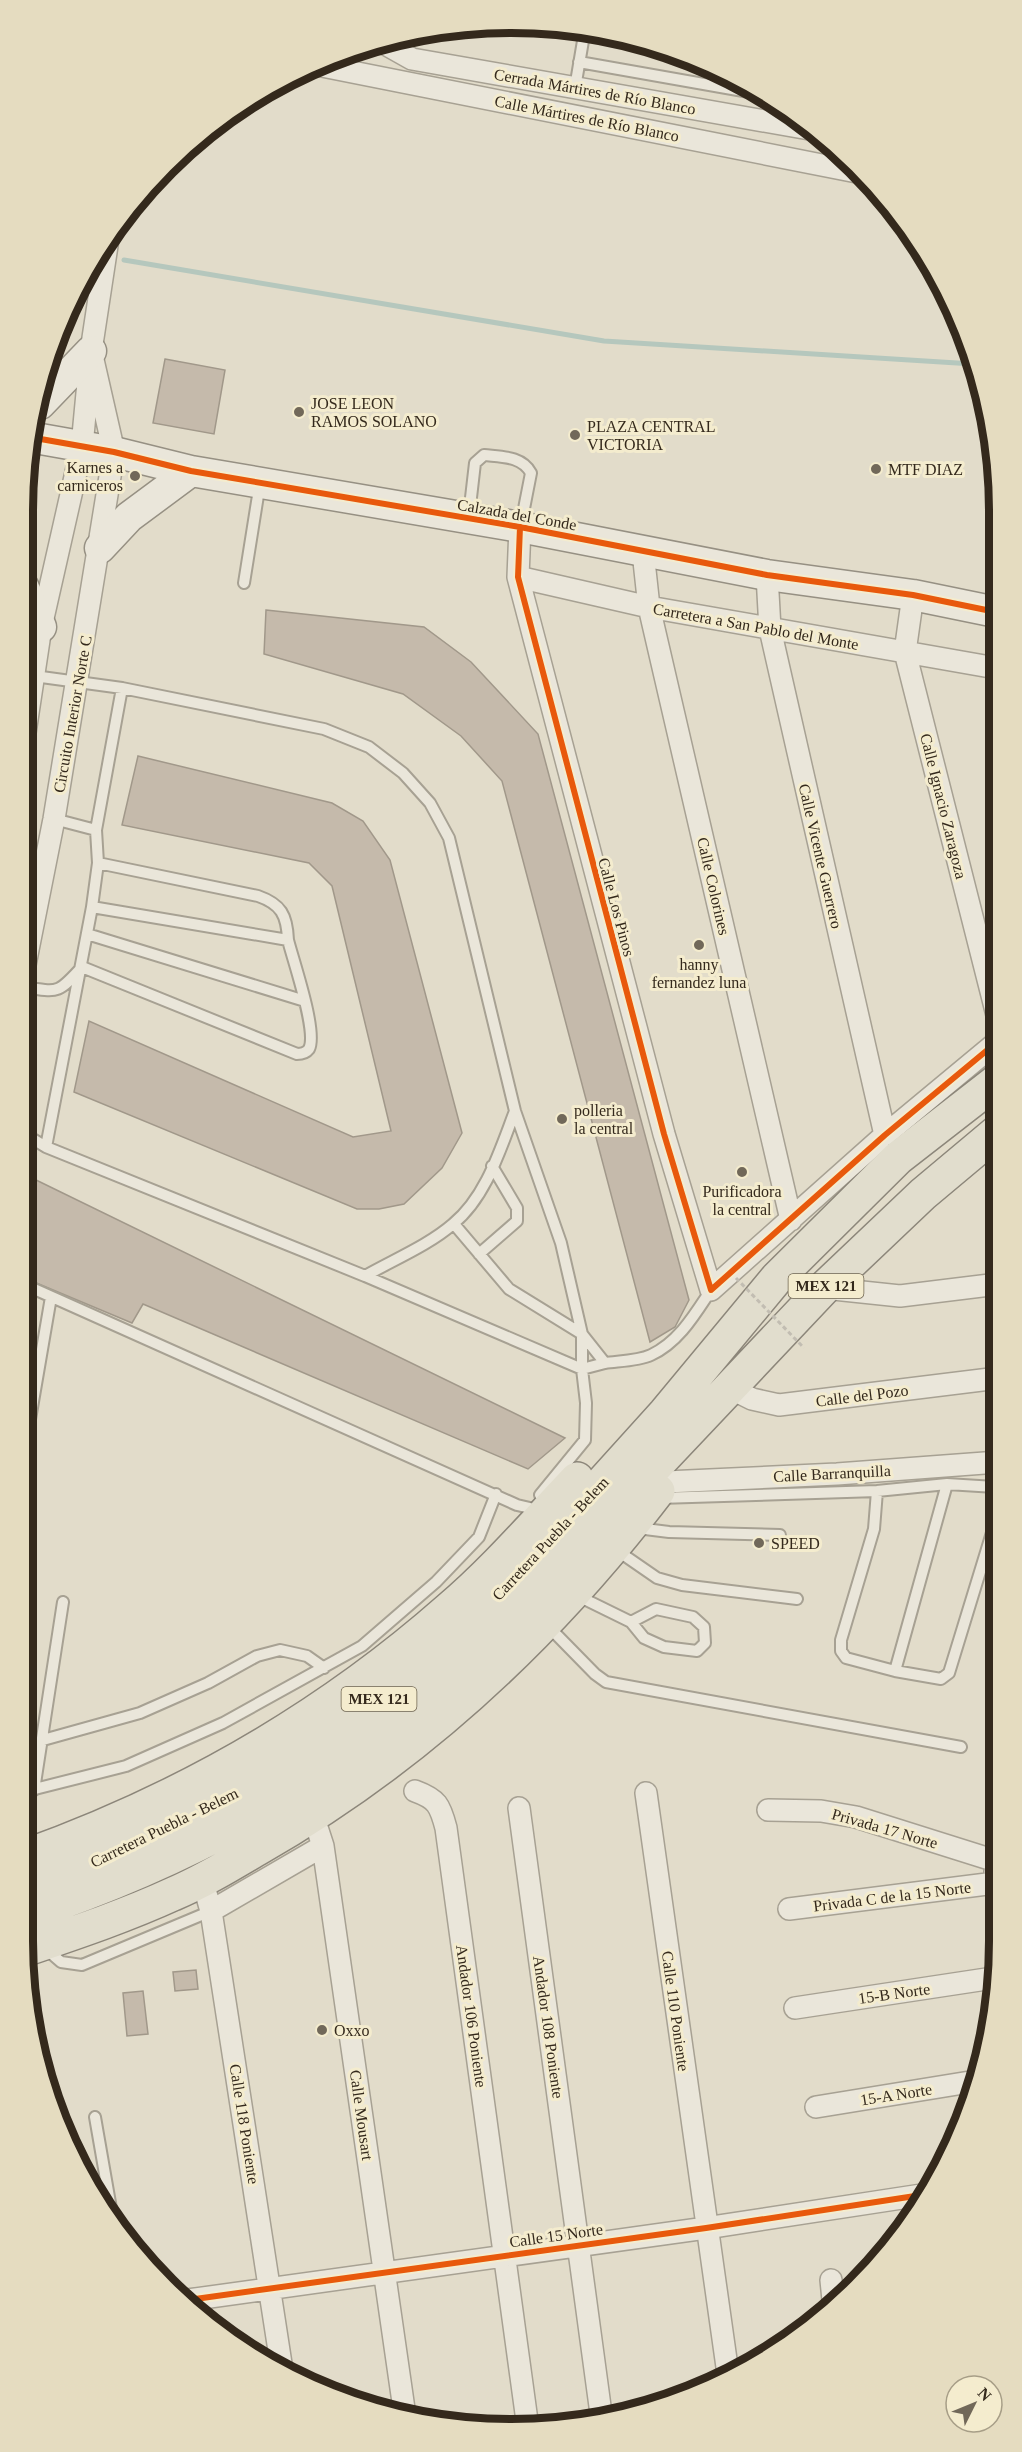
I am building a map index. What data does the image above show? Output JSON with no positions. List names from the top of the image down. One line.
{"streets":{"main road":["MEX 121","Carretera Puebla - Belem"],"street":["Cerrada Mártires de Río Blanco","Calle Mártires de Río Blanco","Calzada del Conde","Carretera a San Pablo del Monte","Circuito Interior Norte C","Calle Ignacio Zaragoza","Calle Vicente Guerrero","Calle Colorines","Calle Los Pinos","Calle del Pozo","Calle Barranquilla","Privada 17 Norte","Privada C de la 15 Norte","15-B Norte","Calle 110 Poniente","Andador 106 Poniente","Andador 108 Poniente","15-A Norte","Calle Mousart","Calle 118 Poniente","Calle 15 Norte"]},"crossings":[["Calzada del Conde","Circuito Interior Norte C"],["Calzada del Conde","Calle Ignacio Zaragoza"],["Calzada del Conde","Calle Vicente Guerrero"],["Calzada del Conde","Calle Colorines"],["Calzada del Conde","Calle Los Pinos"],["Carretera a San Pablo del Monte","Calle Ignacio Zaragoza"],["Carretera a San Pablo del Monte","Calle Vicente Guerrero"],["Carretera a San Pablo del Monte","Calle Colorines"],["Carretera a San Pablo del Monte","Calle Los Pinos"],["Calle del Pozo","Carretera Puebla - Belem"],["Calle Barranquilla","Carretera Puebla - Belem"],["Calle 110 Poniente","Calle 15 Norte"],["Andador 106 Poniente","Calle 15 Norte"],["Andador 108 Poniente","Calle 15 Norte"],["Calle Mousart","Calle 15 Norte"],["Calle 118 Poniente","Calle 15 Norte"]],"places":["JOSE LEON RAMOS SOLANO","PLAZA CENTRAL VICTORIA","MTF DIAZ","Karnes a carniceros","hanny fernandez luna","polleria la central","Purificadora la central","SPEED","Oxxo"],"north":"top right"}
